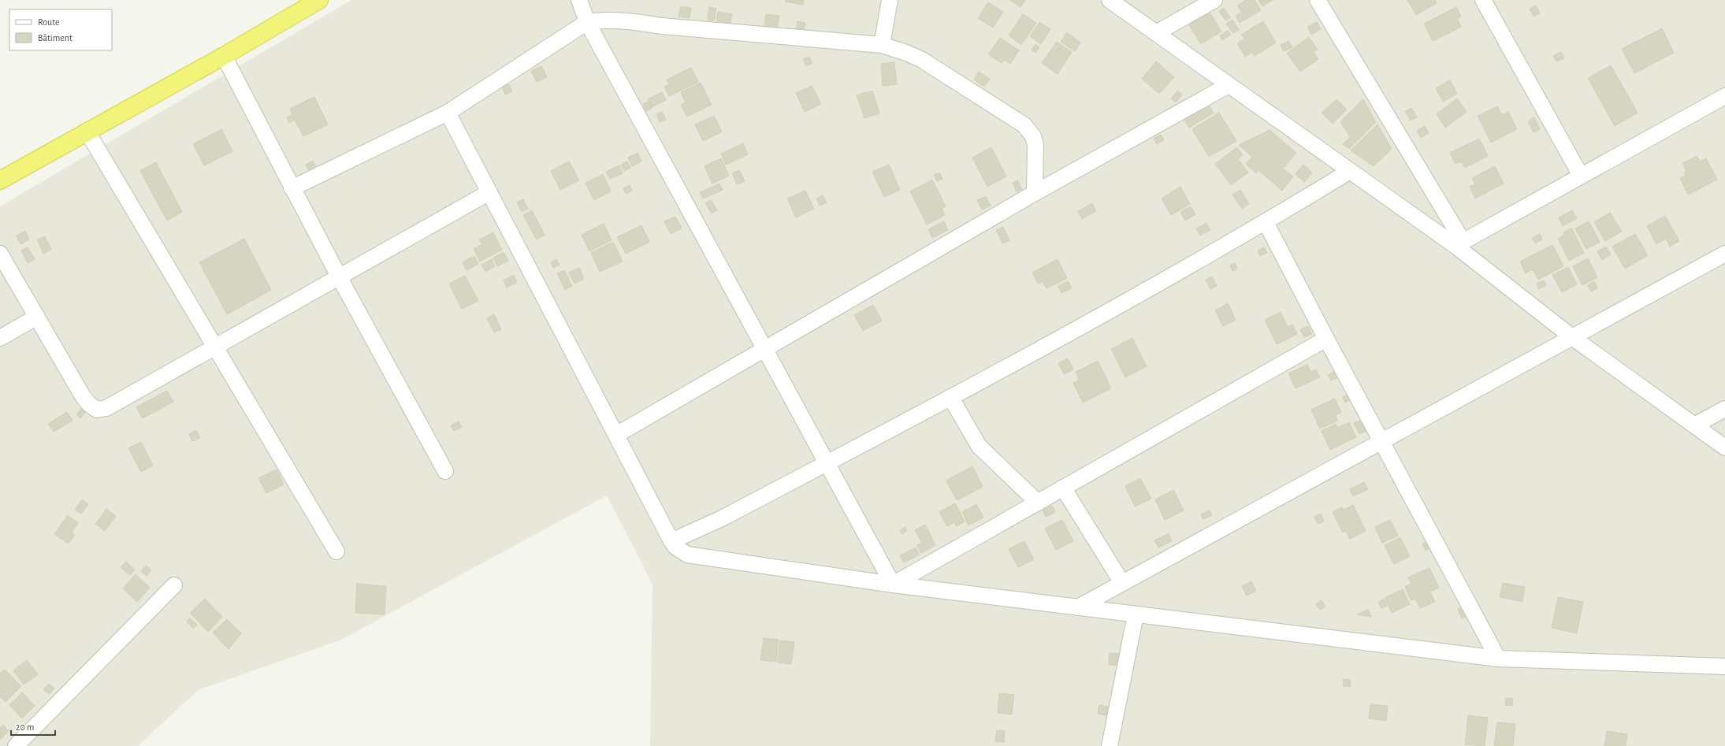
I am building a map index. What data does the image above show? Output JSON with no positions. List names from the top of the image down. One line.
{"legend":["Route","Bâtiment"],"scale_bar":"20 m"}
